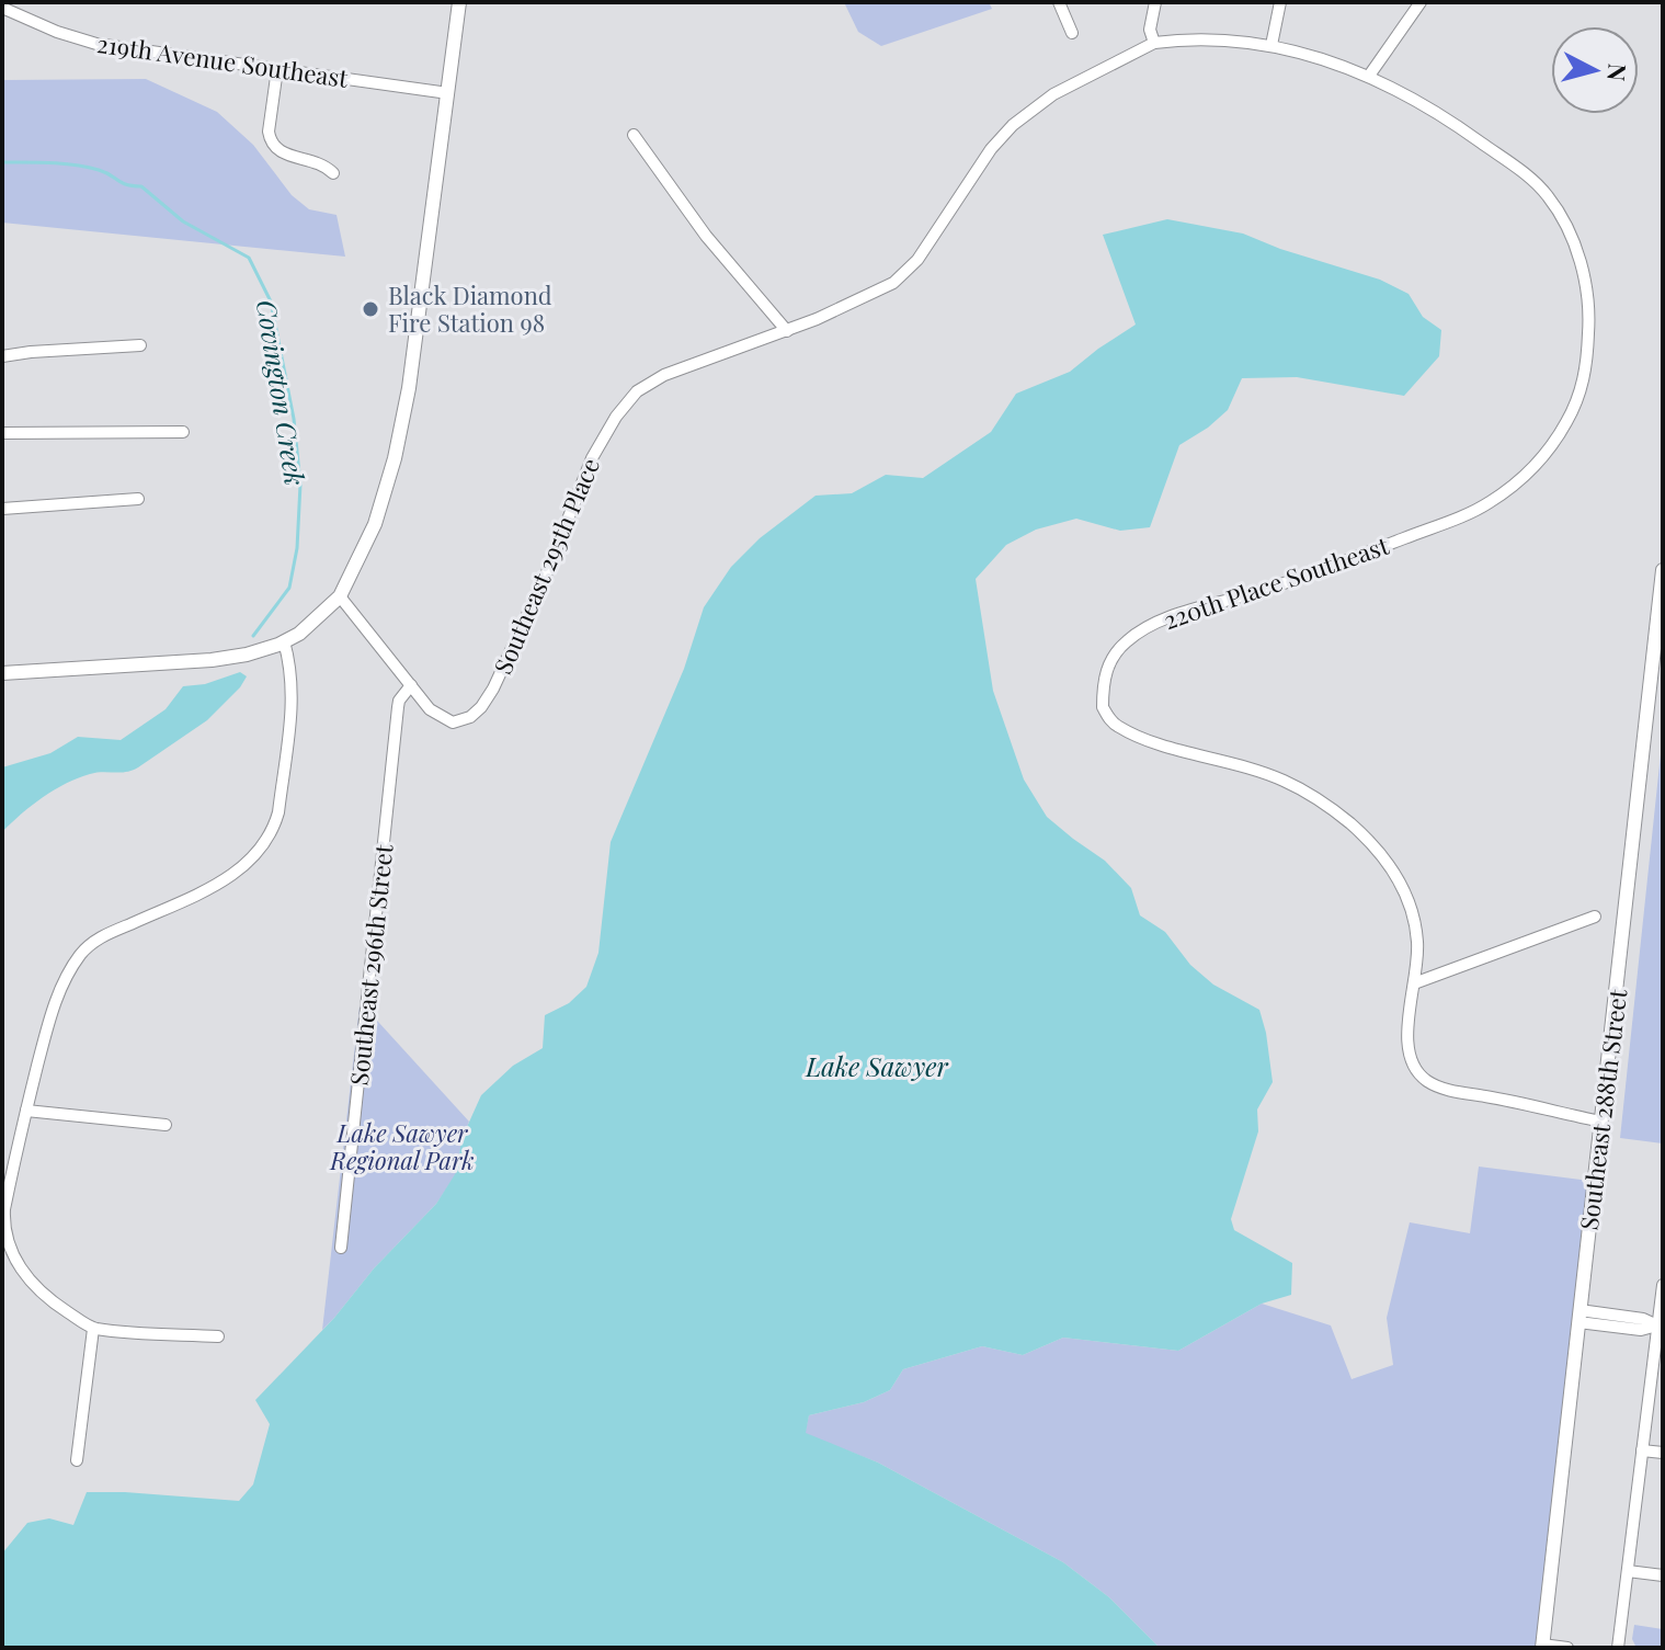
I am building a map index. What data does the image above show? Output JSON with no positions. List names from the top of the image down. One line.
{"streets":{"street":["219th Avenue Southeast","Southeast 295th Place","220th Place Southeast","Southeast 296th Street","Southeast 288th Street"]},"crossings":[["Southeast 295th Place","Southeast 296th Street"]],"water":["Covington Creek","Lake Sawyer"],"parks":["Lake Sawyer Regional Park"],"places":["Black Diamond Fire Station 98"],"north":"right"}
